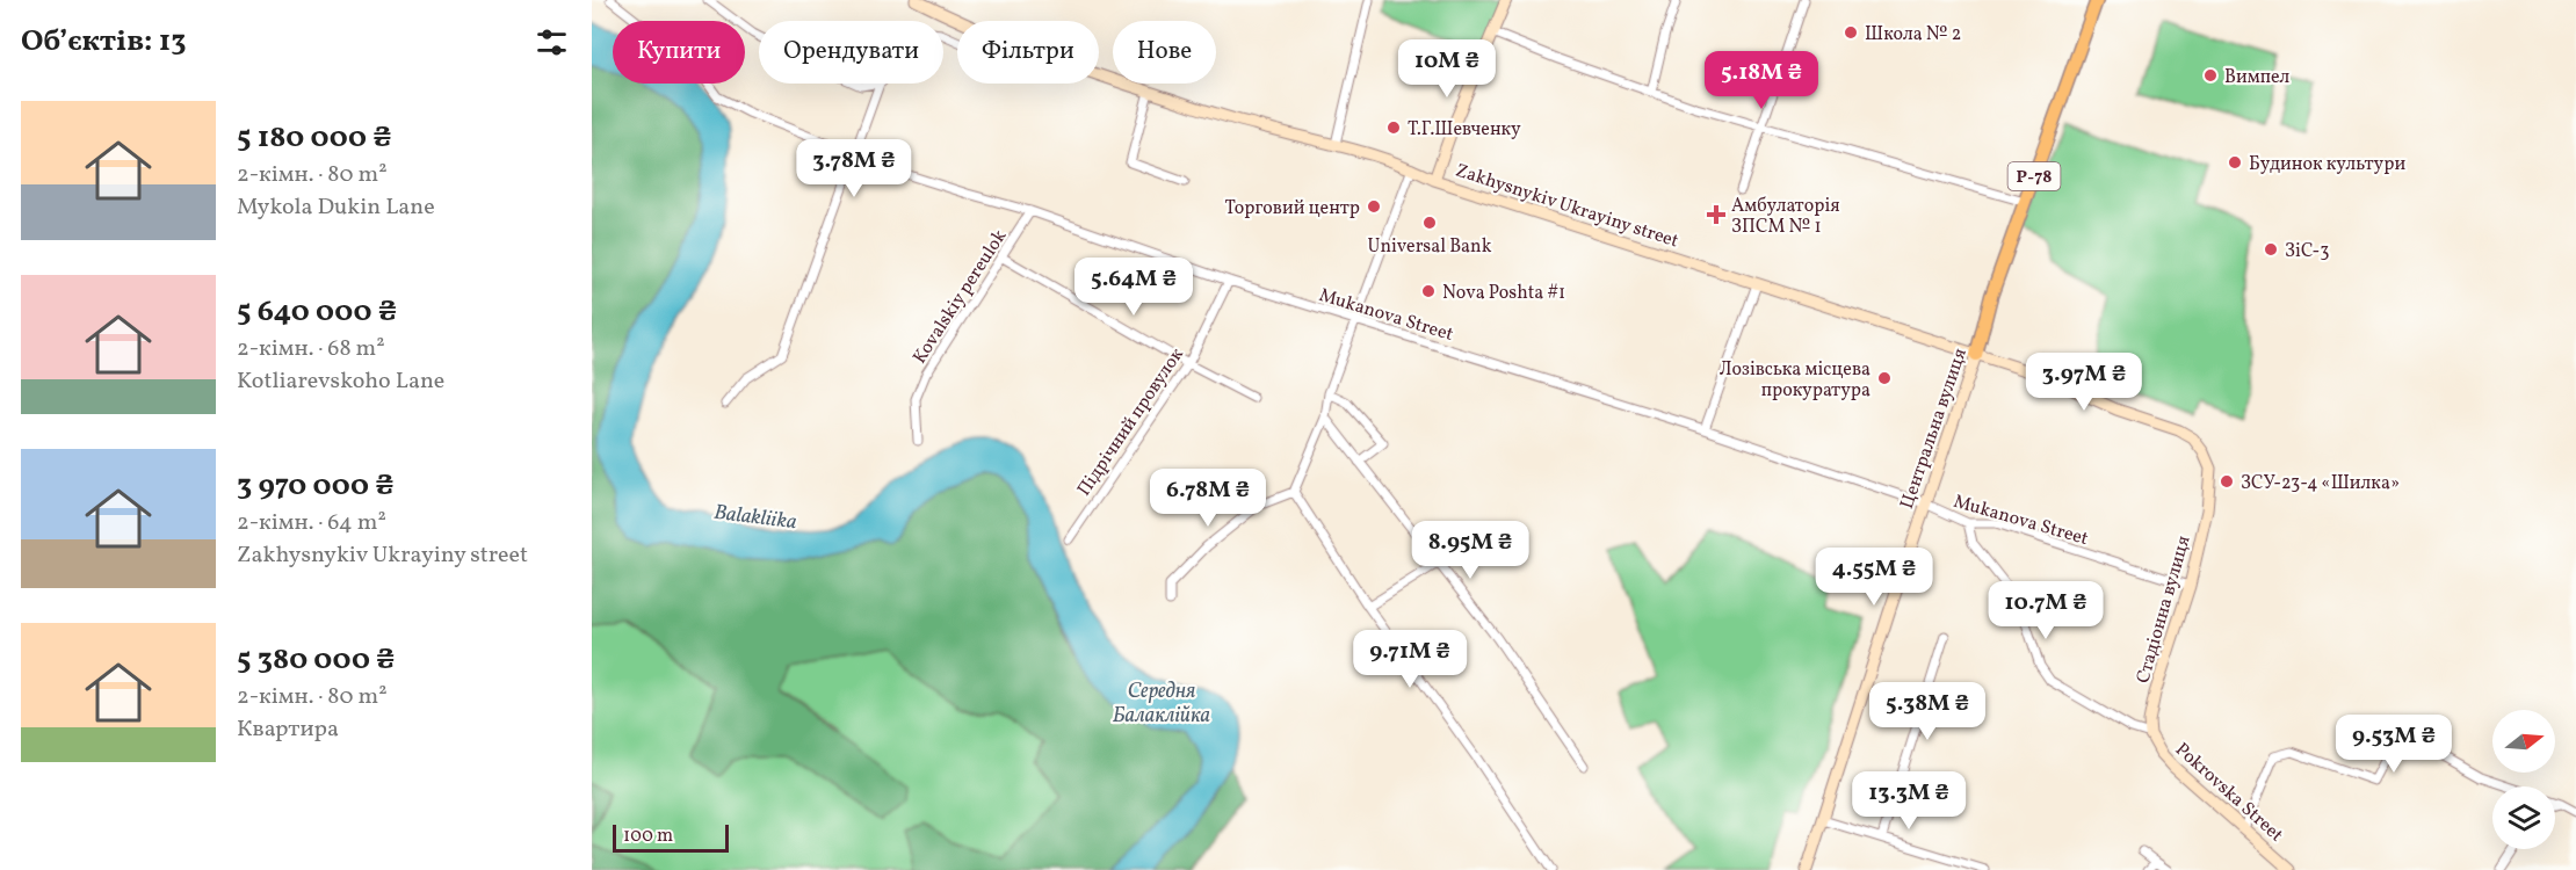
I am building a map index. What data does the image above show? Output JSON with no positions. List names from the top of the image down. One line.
{"streets":{"main road":["Р-78","Центральна вулиця"],"street":["Zakhysnykiv Ukrayiny street","Kovalskiy pereulok","Mukanova Street","Підрічний провулок","Стадіонна вулиця","Pokrovska Street"]},"crossings":[["Zakhysnykiv Ukrayiny street","Центральна вулиця"],["Zakhysnykiv Ukrayiny street","Стадіонна вулиця"],["Kovalskiy pereulok","Mukanova Street"],["Mukanova Street","Підрічний провулок"],["Mukanova Street","Центральна вулиця"],["Mukanova Street","Стадіонна вулиця"],["Стадіонна вулиця","Pokrovska Street"]],"water":["Balakliika","Середня Балаклійка"],"places":{"other":["Школа № 2","Вимпел","Т.Г.Шевченку","Будинок культури","Торговий центр","Universal Bank","ЗіС-3","Nova Poshta #1","Лозівська місцева прокуратура","ЗСУ-23-4 «Шилка»"],"health":["Амбулаторія ЗПСМ № 1"]},"scale_bar":"100 m","north":"right","page":{"heading":"Об’єктів: 13","chip":["Купити","Орендувати","Фільтри","Нове"],"price":["10M ₴","5.18M ₴","3.78M ₴","5.64M ₴","3.97M ₴","6.78M ₴","8.95M ₴","4.55M ₴","10.7M ₴","9.71M ₴","5.38M ₴","9.53M ₴","13.3M ₴"],"list":[{"name":"5 180 000 ₴","note":"2-кімн. · 80 m² · Mykola Dukin Lane"},{"name":"5 640 000 ₴","note":"2-кімн. · 68 m² · Kotliarevskoho Lane"},{"name":"3 970 000 ₴","note":"2-кімн. · 64 m² · Zakhysnykiv Ukrayiny street"},{"name":"5 380 000 ₴","note":"2-кімн. · 80 m² · Квартира"}],"scale":"100 m"}}
